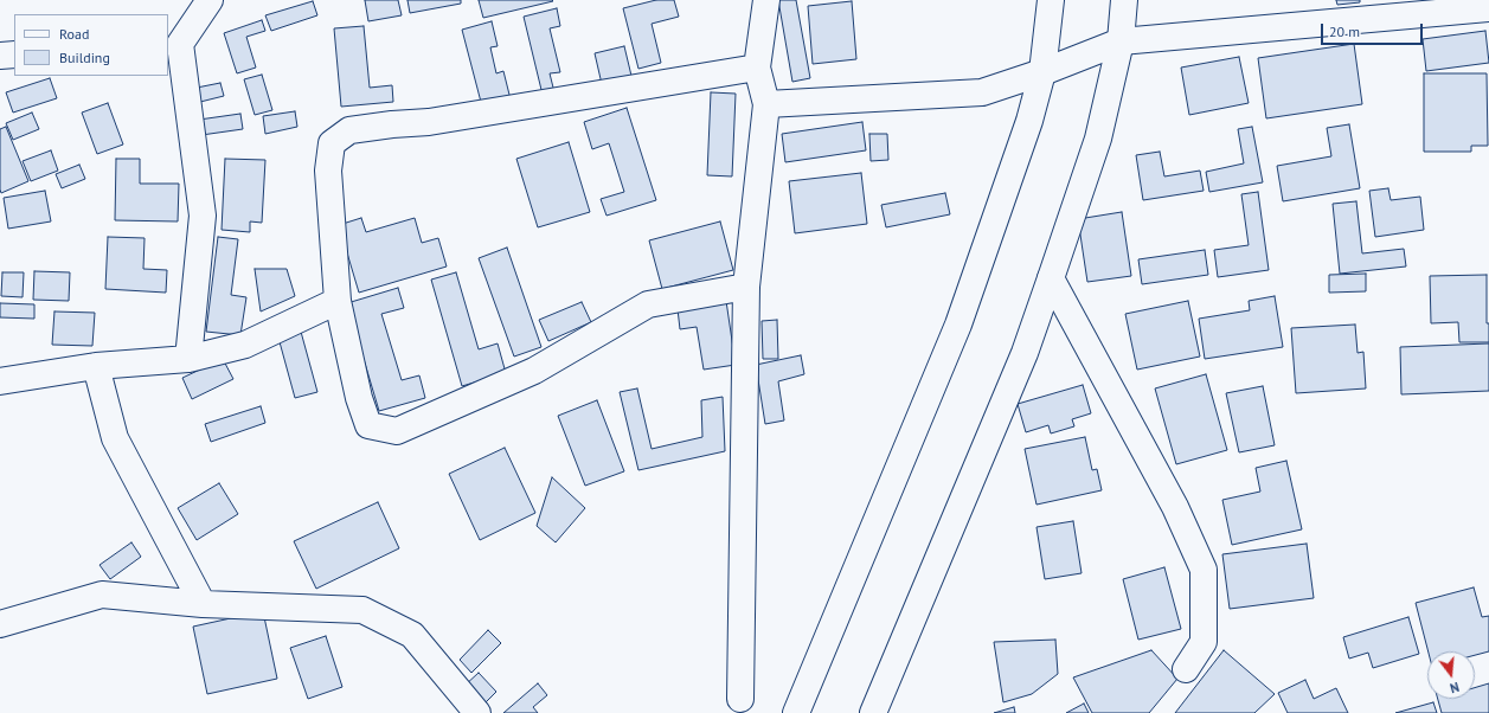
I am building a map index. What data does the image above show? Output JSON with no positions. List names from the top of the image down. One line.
{"legend":["Road","Building"],"scale_bar":"20 m","north":"bottom"}
